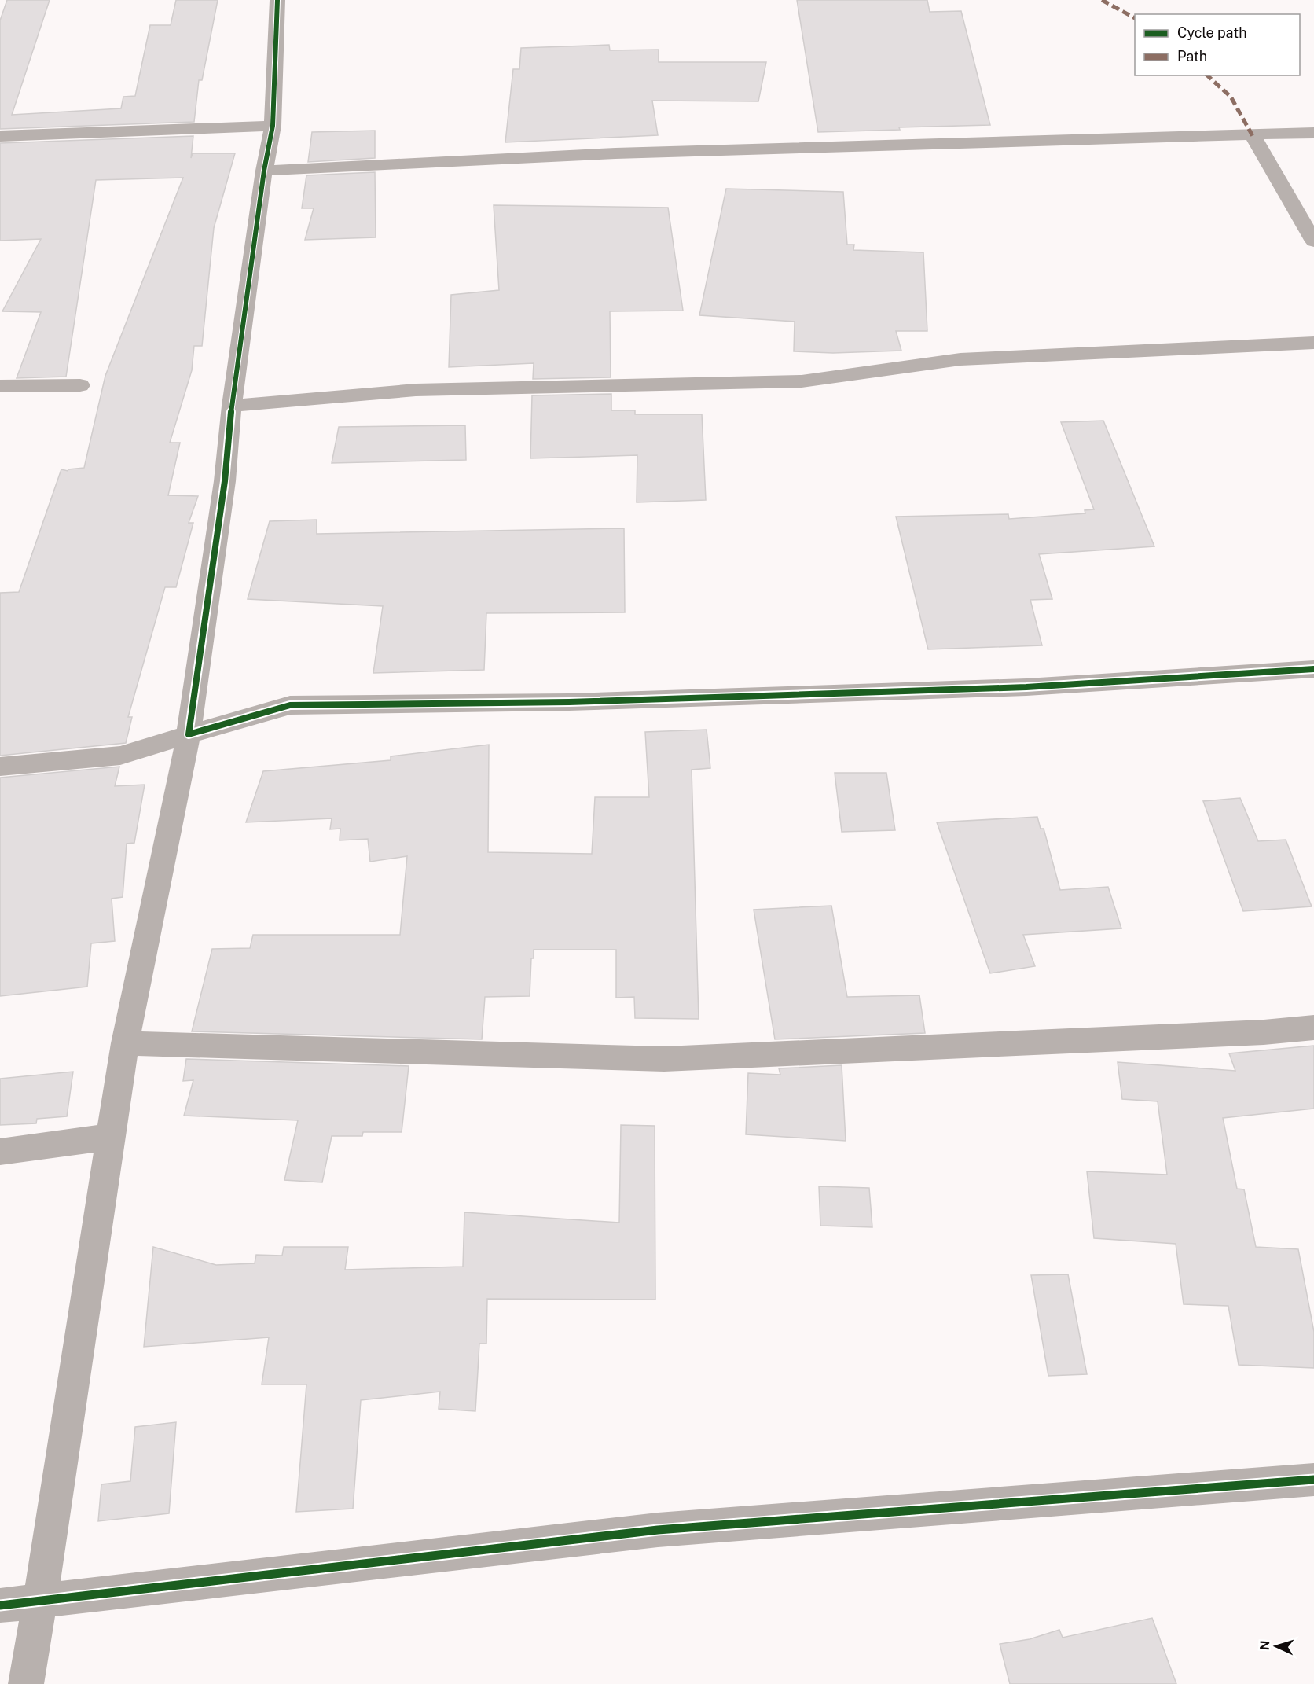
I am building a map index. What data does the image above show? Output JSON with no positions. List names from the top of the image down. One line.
{"legend":["Cycle path","Path"],"north":"left"}
